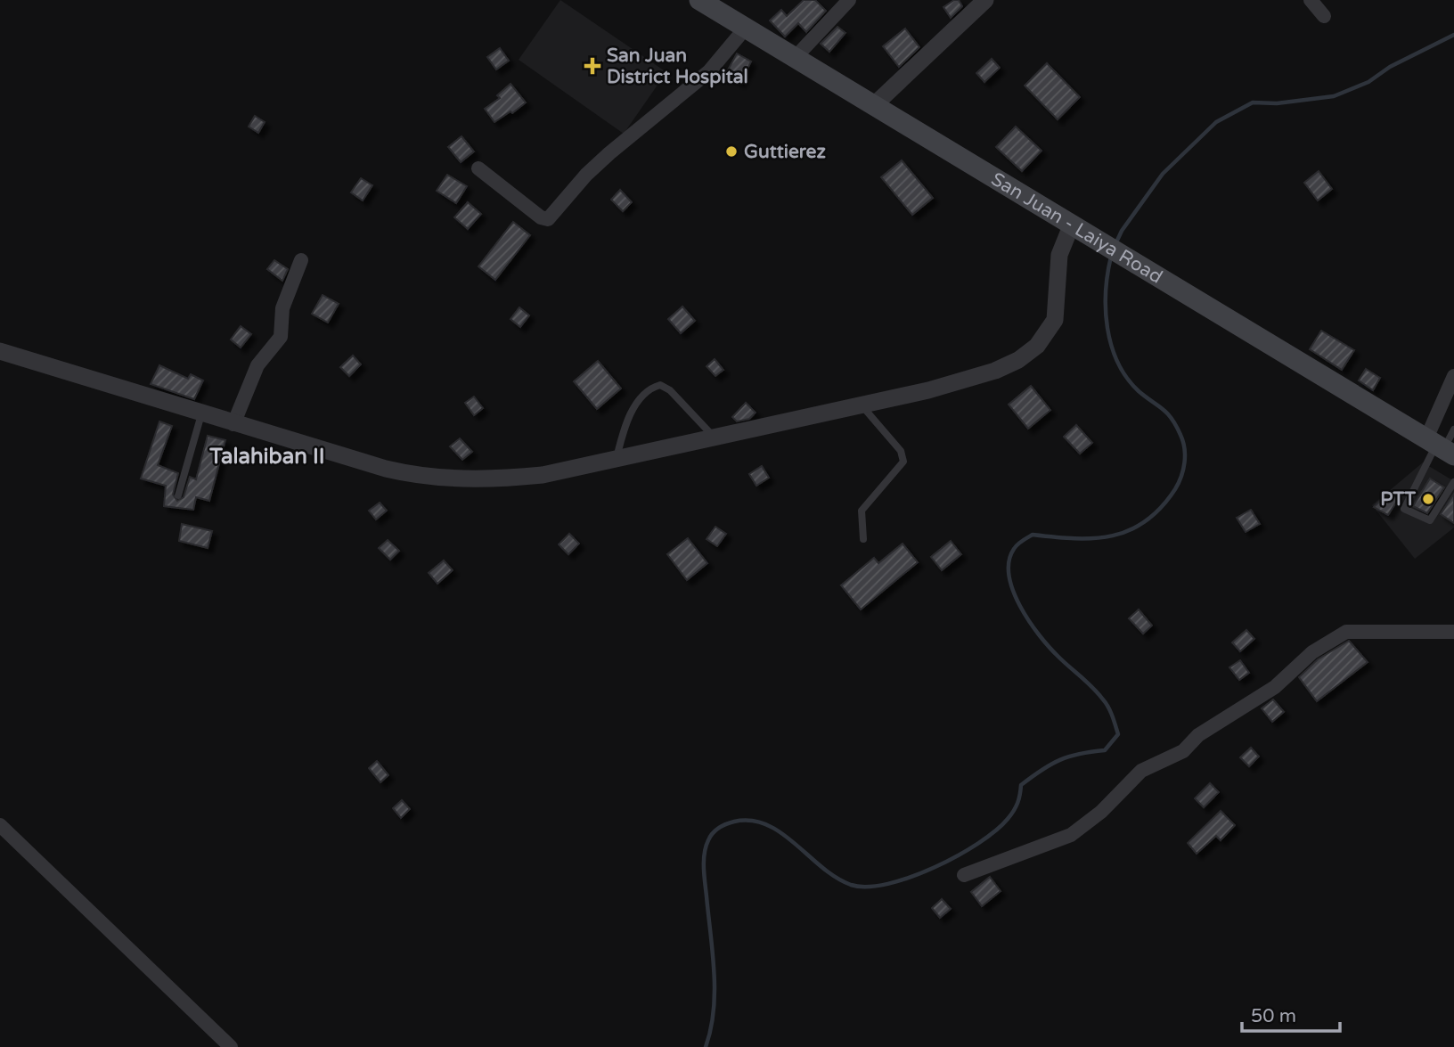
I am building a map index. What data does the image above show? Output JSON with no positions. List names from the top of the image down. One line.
{"streets":{"main road":["San Juan - Laiya Road"]},"districts":["Talahiban II"],"places":{"health":["San Juan District Hospital"],"other":["Guttierez","PTT"]},"scale_bar":"50 m"}
